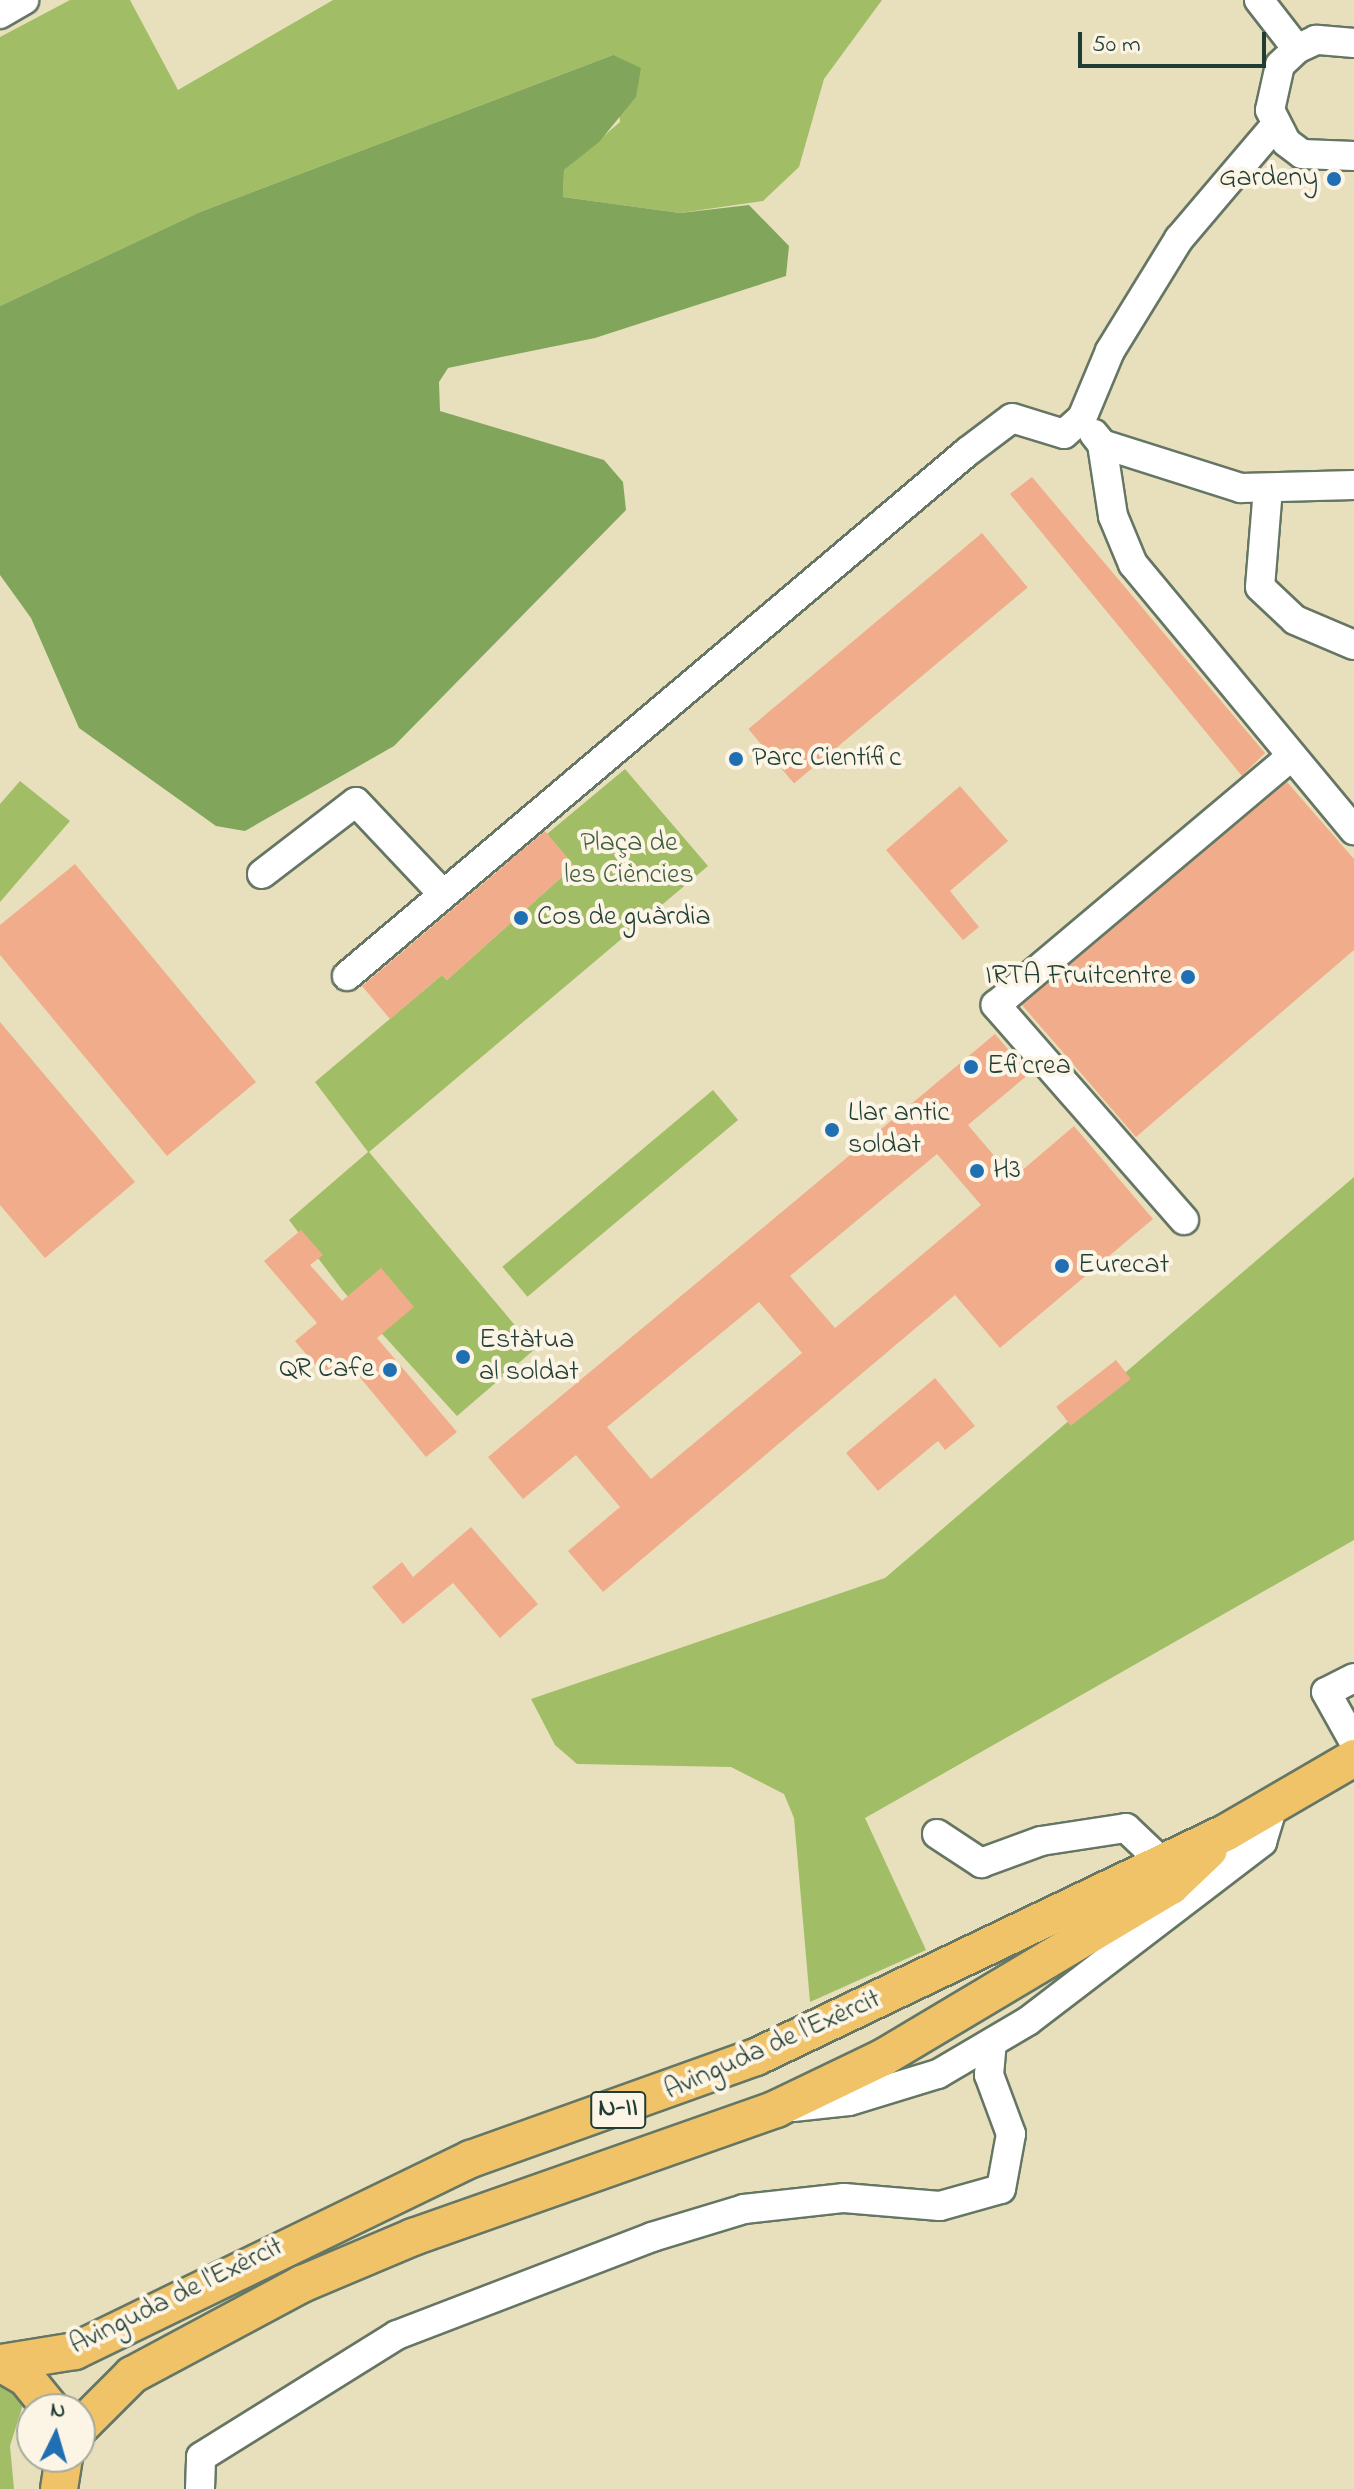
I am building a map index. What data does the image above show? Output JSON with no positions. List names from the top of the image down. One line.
{"streets":{"main road":["Avinguda de l'Exèrcit","N-II"]},"crossings":[["Avinguda de l'Exèrcit","N-II"]],"parks":["Plaça de les Ciències"],"places":["Gardeny","Parc Científic","Cos de guàrdia","IRTA Fruitcentre","Eficrea","Llar antic soldat","H3","Eurecat","Estàtua al soldat","QR Cafe"],"scale_bar":"50 m","north":"top"}
